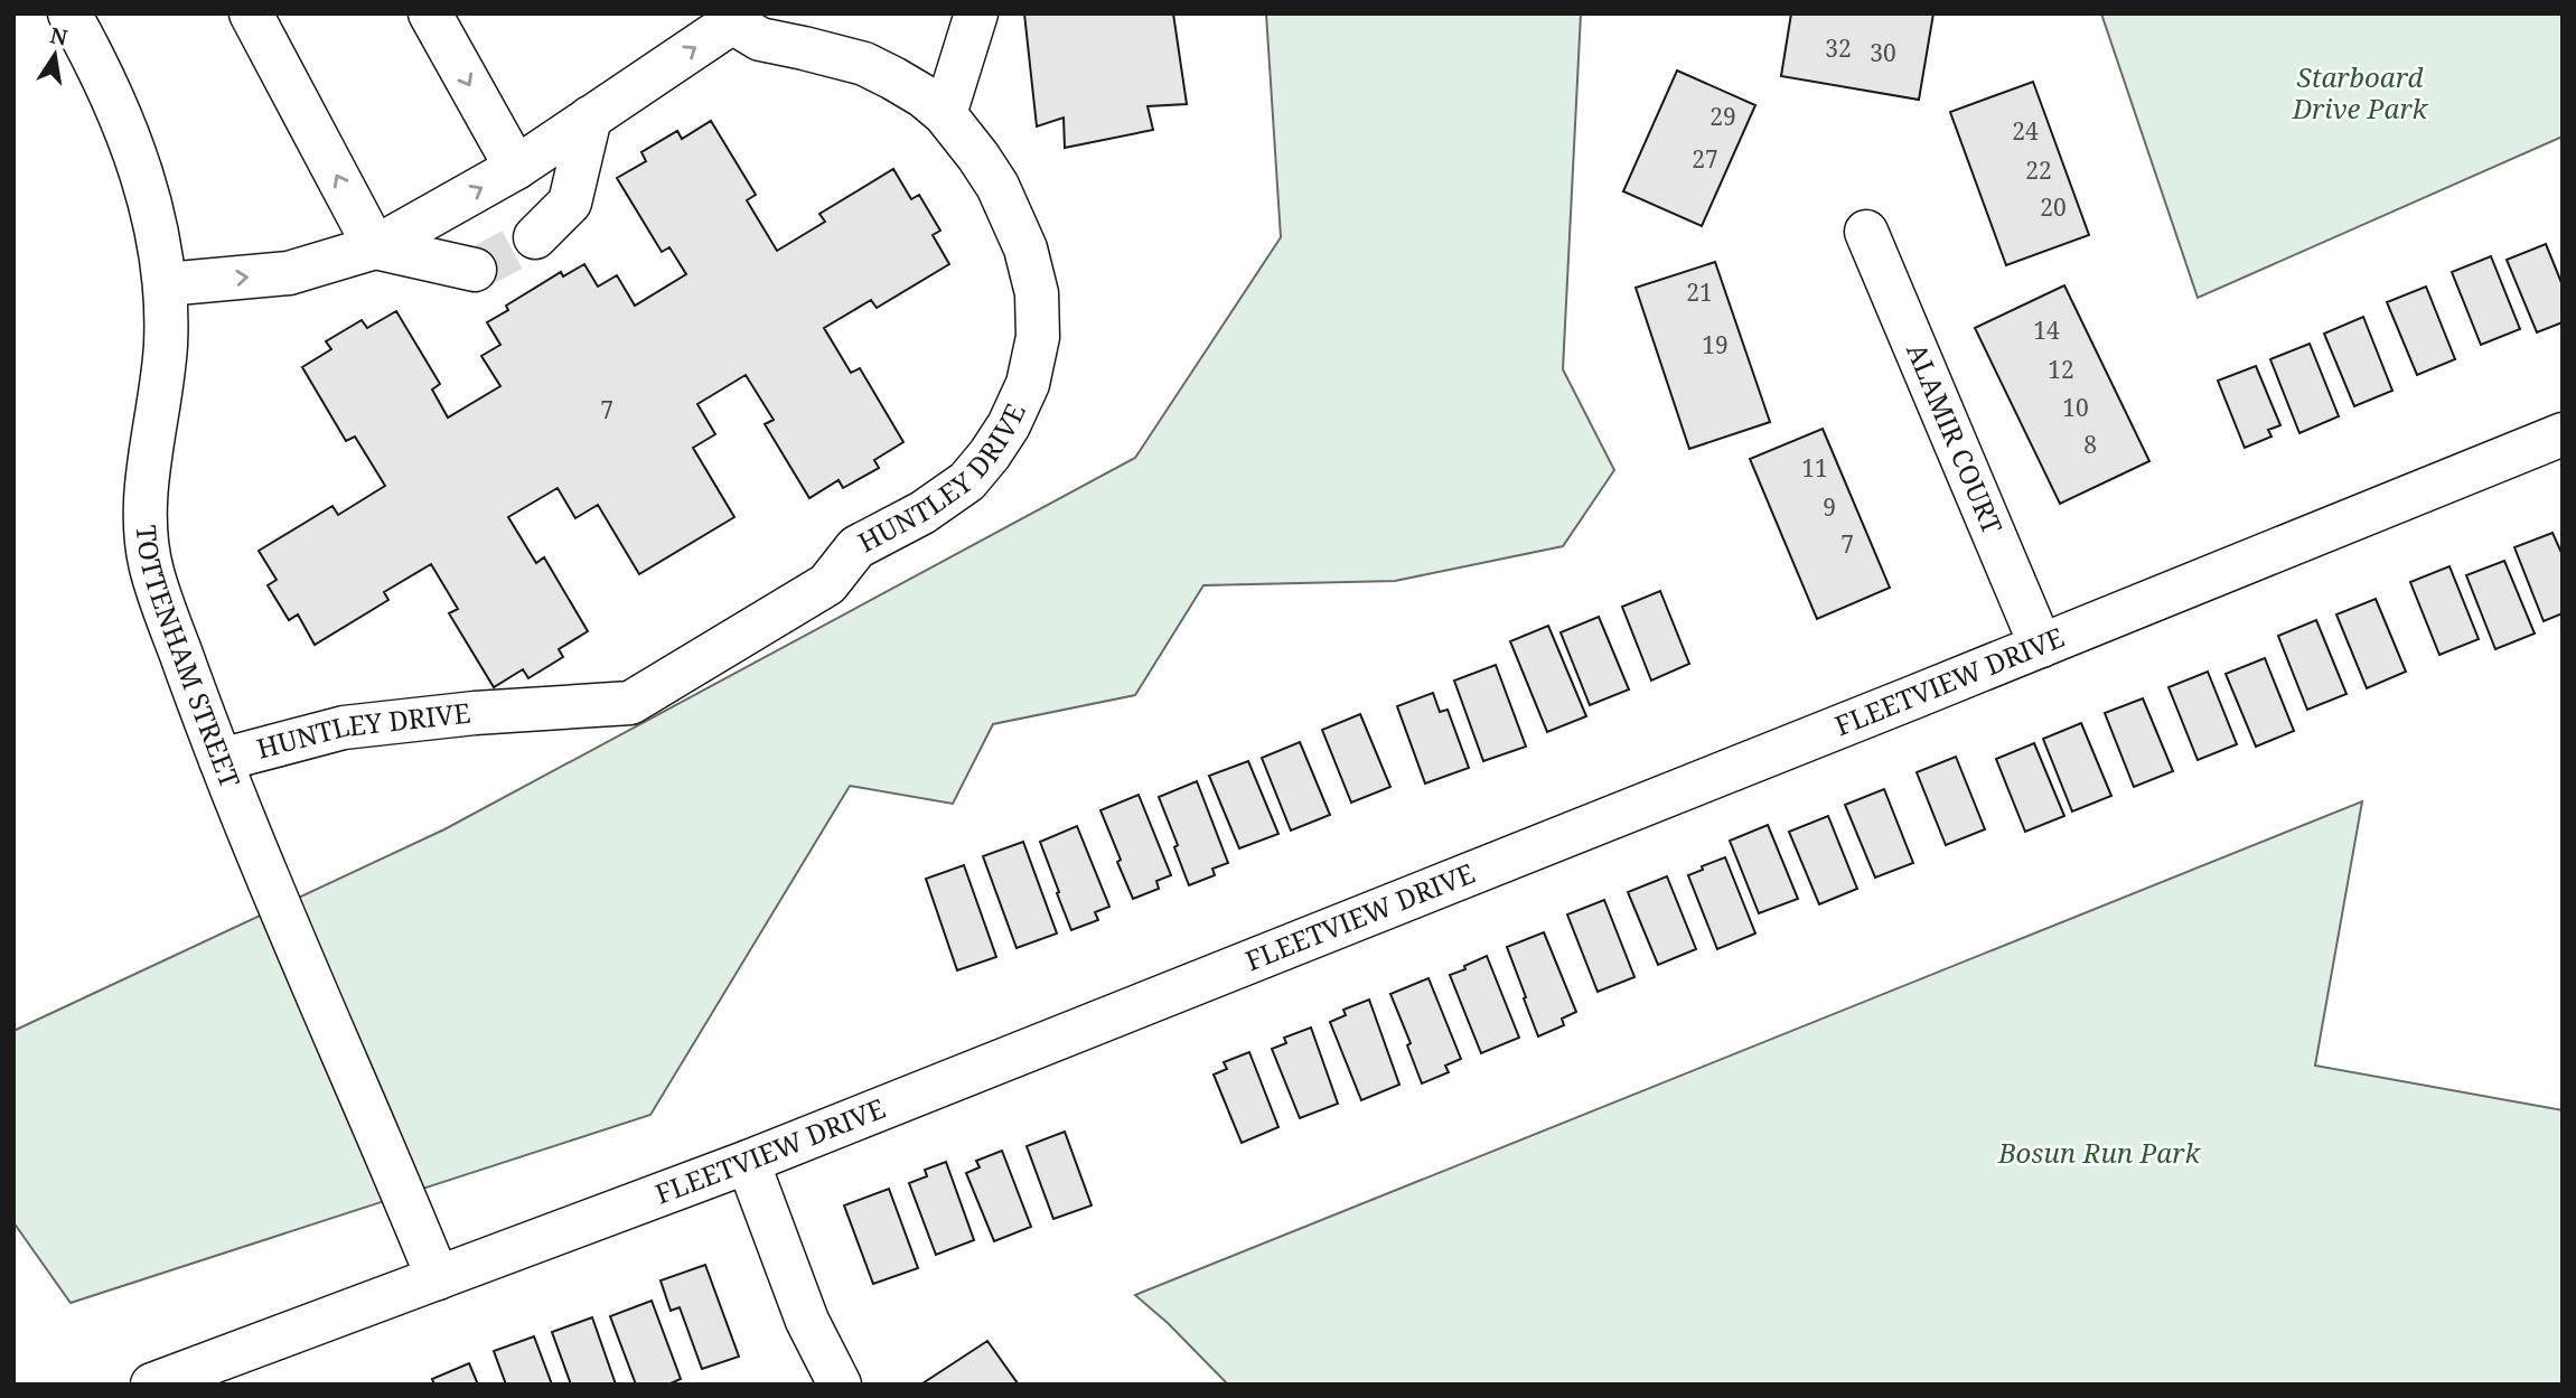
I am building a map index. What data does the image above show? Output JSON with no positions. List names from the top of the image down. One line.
{"streets":{"street":["ALAMIR COURT","HUNTLEY DRIVE","TOTTENHAM STREET","FLEETVIEW DRIVE"]},"crossings":[["ALAMIR COURT","FLEETVIEW DRIVE"],["HUNTLEY DRIVE","TOTTENHAM STREET"],["TOTTENHAM STREET","FLEETVIEW DRIVE"]],"parks":["Starboard Drive Park","Bosun Run Park"],"house_numbers":["32","30","29","24","27","22","20","21","14","19","12","10","7","8","11","9","7"],"north":"top"}
